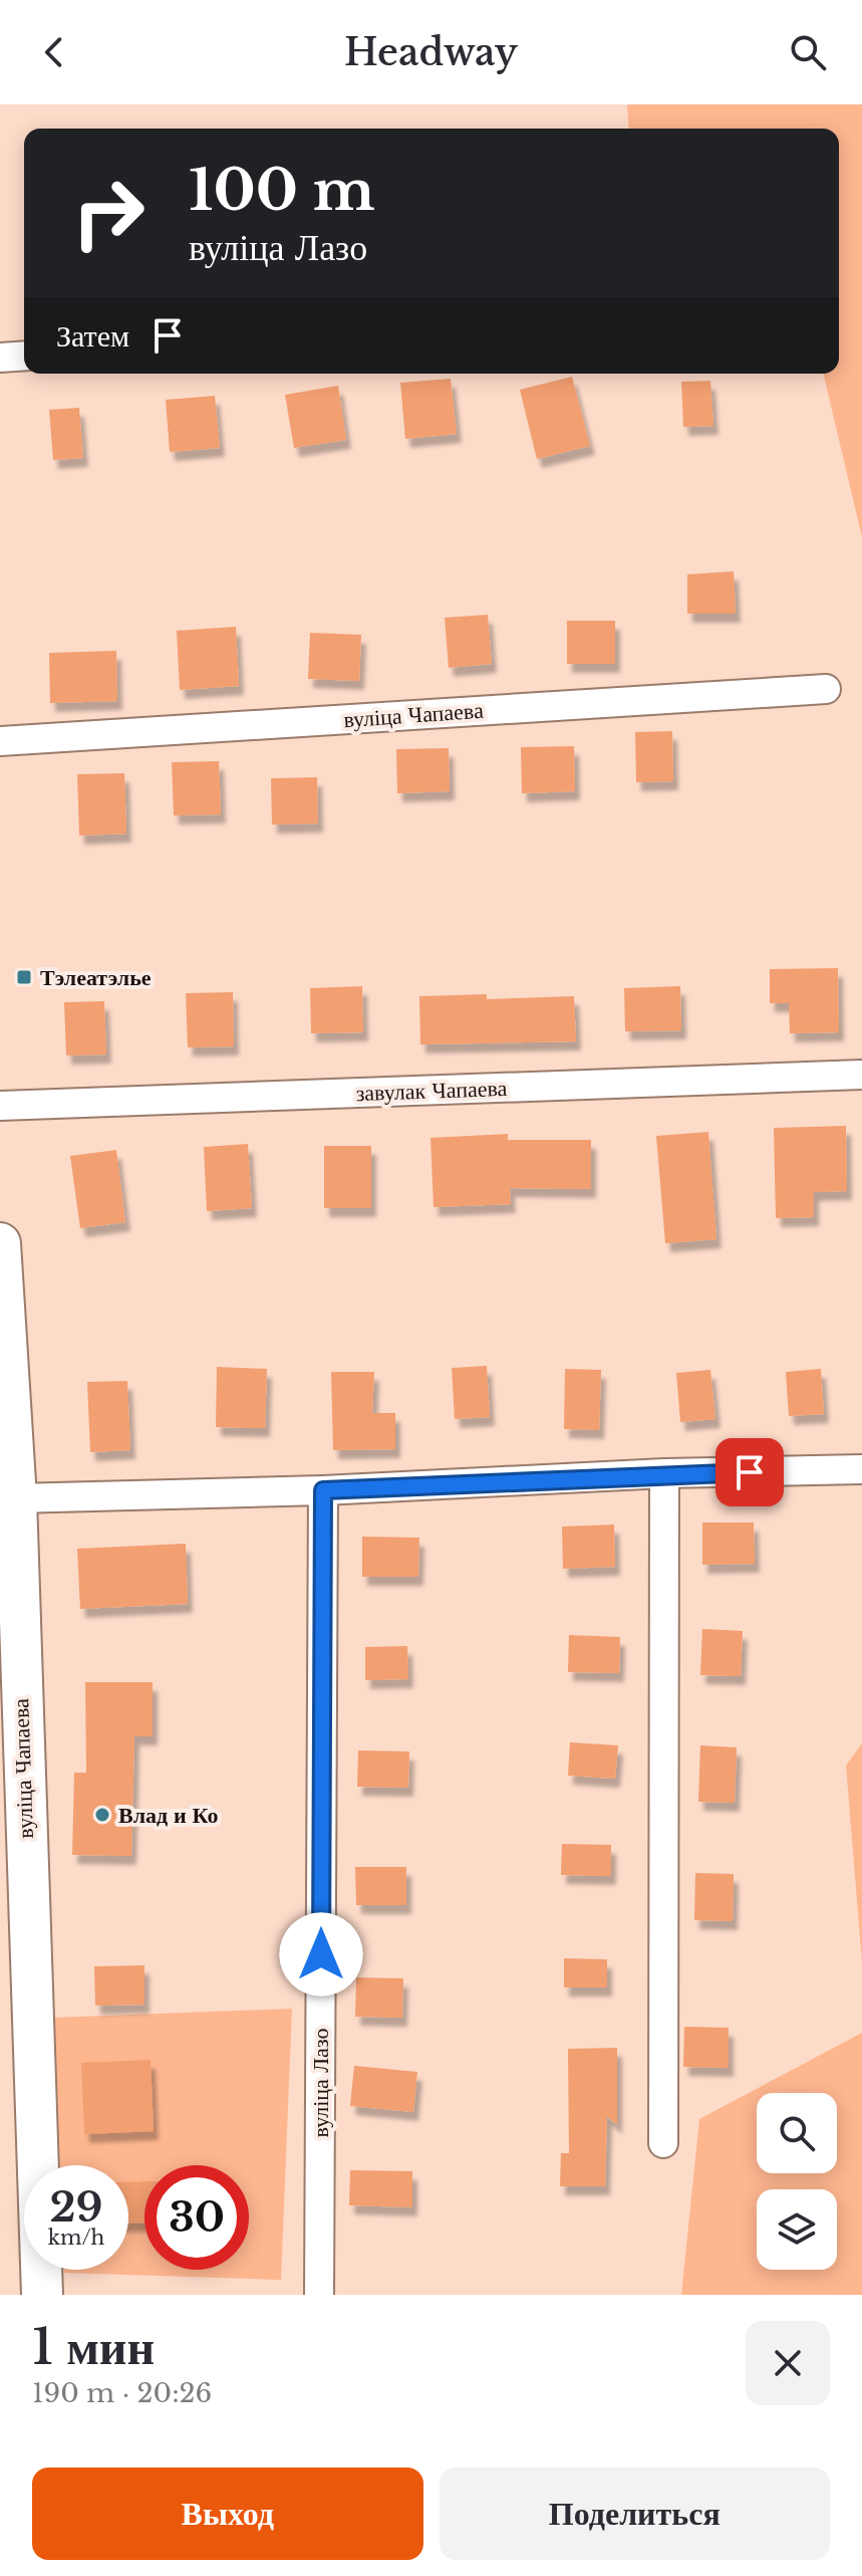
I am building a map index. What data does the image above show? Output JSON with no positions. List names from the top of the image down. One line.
{"streets":{"street":["вуліца Чапаева","завулак Чапаева","вуліца Лазо"]},"places":{"transit":["Тэлеатэлье"],"other":["Влад и Ко"]},"page":{"header":"Headway","turn":["100 m","вуліца Лазо"],"then":"Затем","speed":"29 km/h","limit":"30","heading":["1 мин","190 m · 20:26"],"buttons":["Выход","Поделиться"]}}
